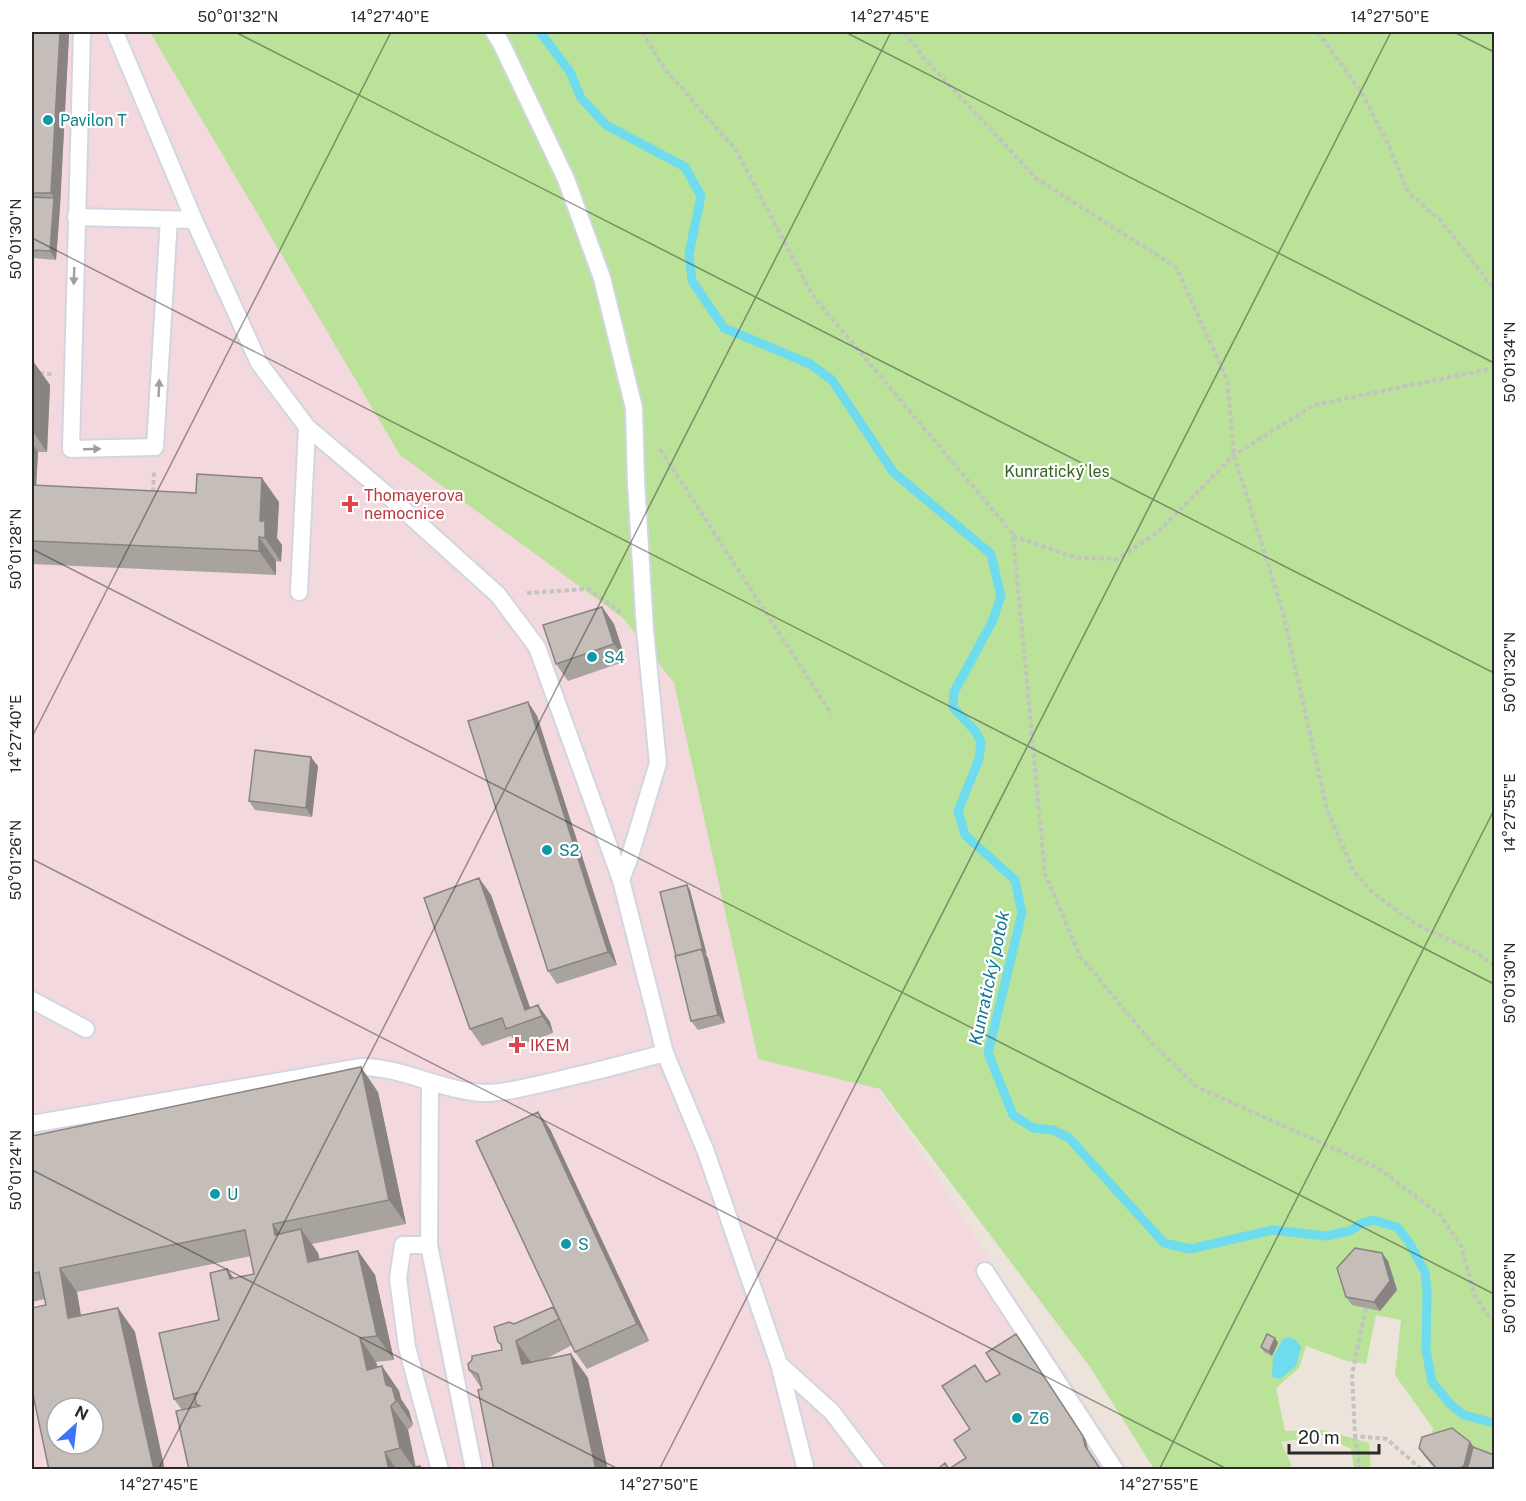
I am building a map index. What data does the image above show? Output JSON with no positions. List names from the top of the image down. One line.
{"water":["Kunratický potok"],"parks":["Kunratický les"],"places":{"other":["Pavilon T","S4","S2","U","S","Z6"],"health":["Thomayerova nemocnice","IKEM"]},"scale_bar":"20 m","north":"top right","coordinates":["50°01'32\"N","14°27'40\"E","14°27'45\"E","14°27'50\"E","50°01'30\"N","50°01'34\"N","50°01'28\"N","14°27'55\"E","50°01'26\"N","50°01'24\"N"]}
